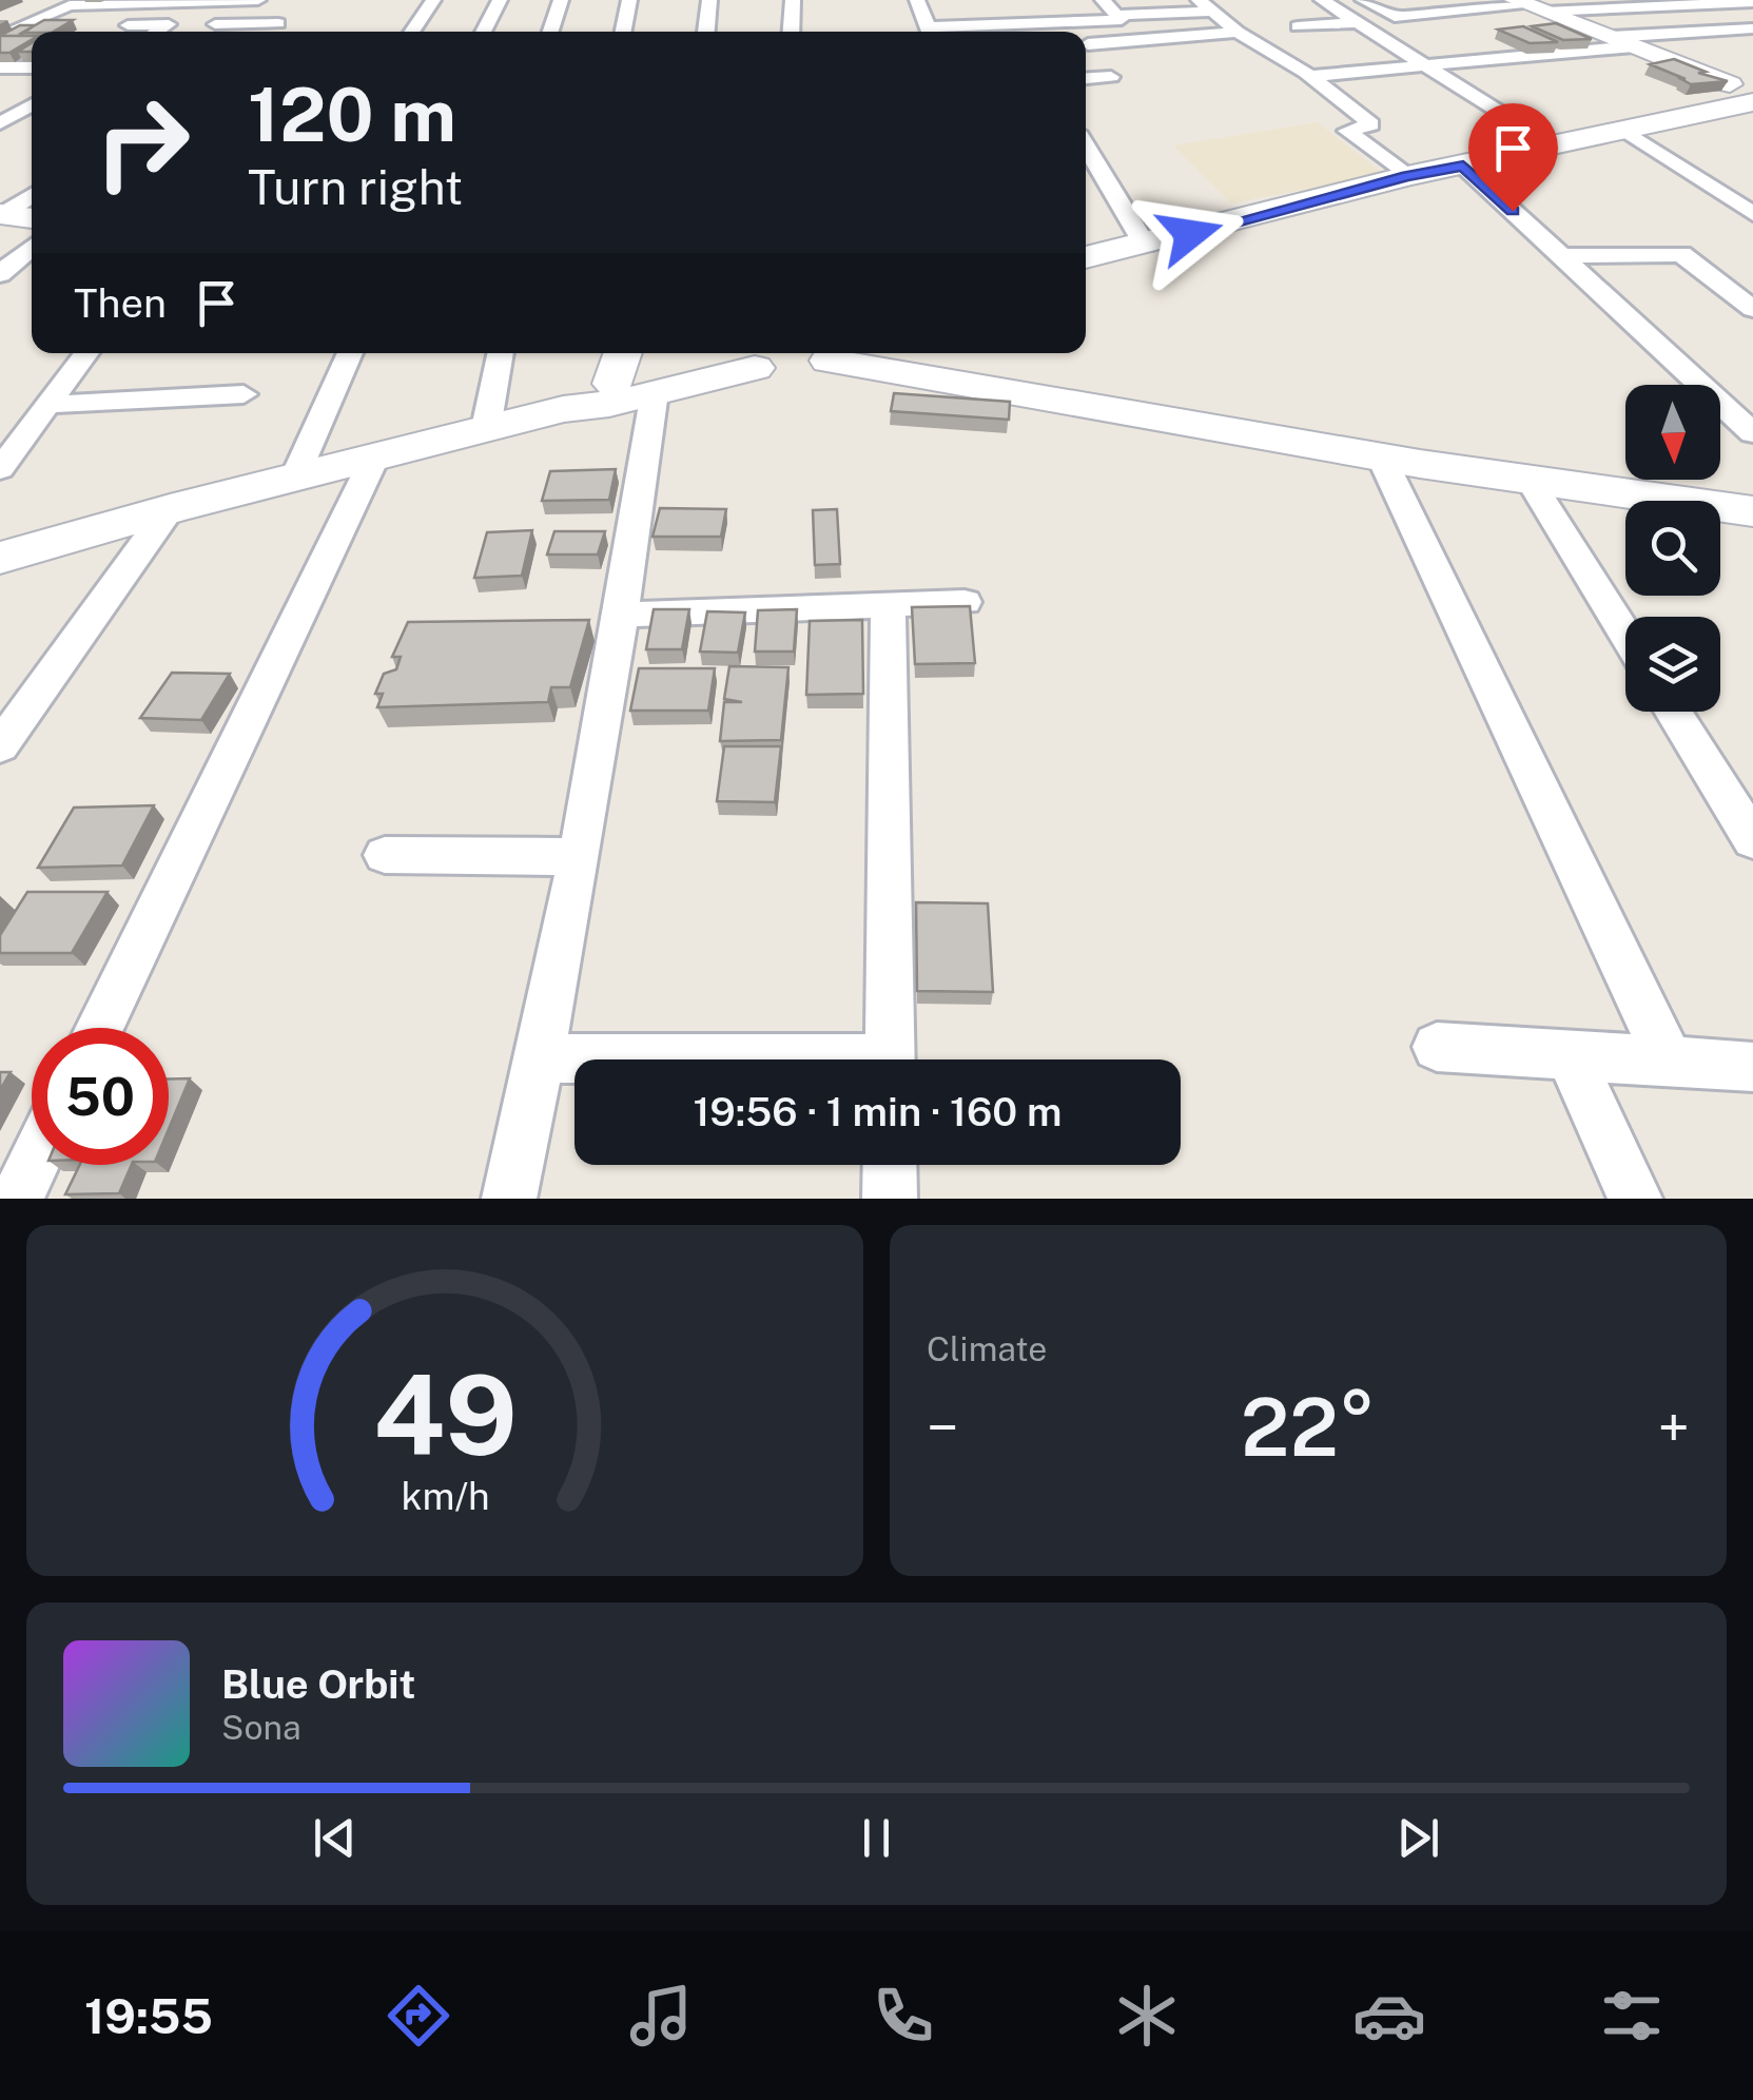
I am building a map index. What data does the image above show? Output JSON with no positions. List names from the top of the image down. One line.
{"north":"bottom","page":{"turn":["120 m","Turn right"],"then":"Then","limit":"50","trip":"19:56 · 1 min · 160 m","tile":"Climate","heat":["−","22°","+"],"song":["Blue Orbit","Sona"],"tabs":"19:55","gauge":["49","km/h"]}}
